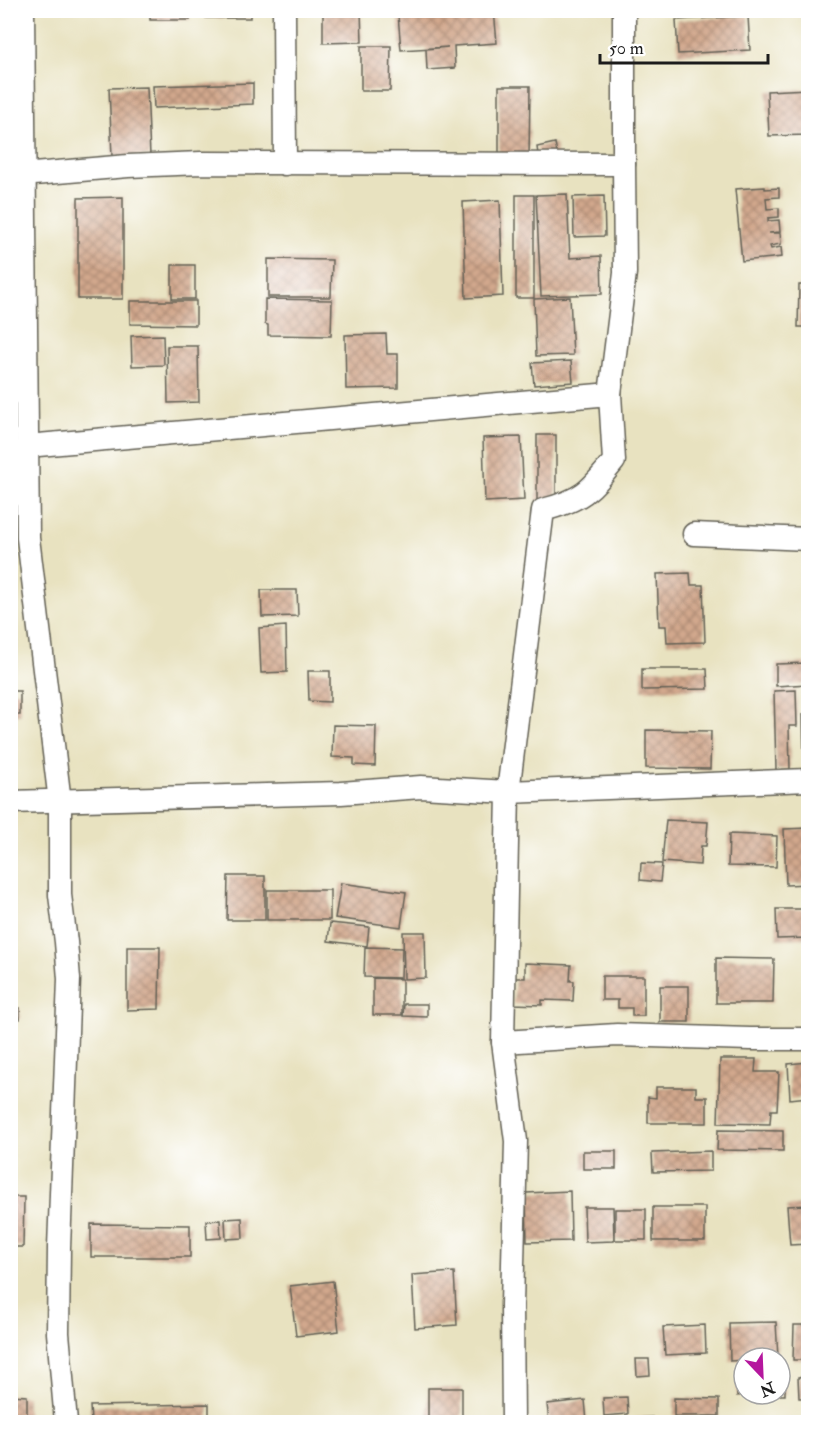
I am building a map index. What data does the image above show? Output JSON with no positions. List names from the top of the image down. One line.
{"scale_bar":"50 m","north":"bottom right"}
